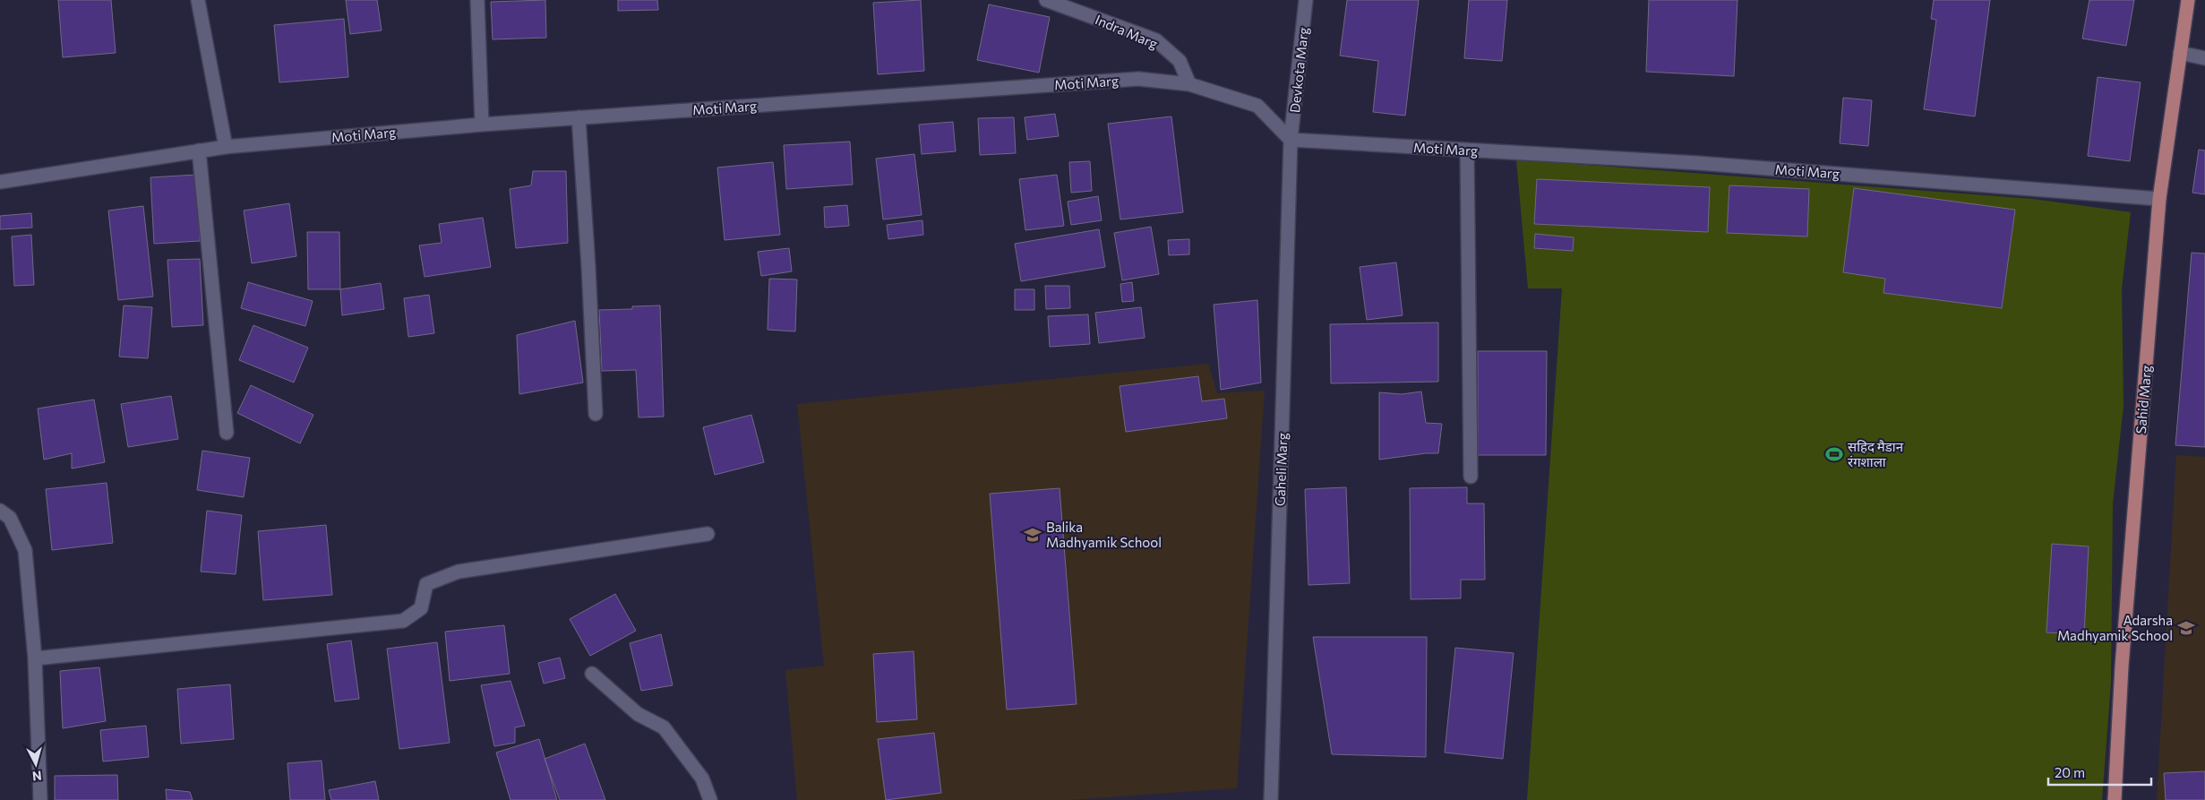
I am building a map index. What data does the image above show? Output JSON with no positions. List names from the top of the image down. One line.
{"streets":{"main road":["Sahid Marg"],"street":["Indra Marg","Devkota Marg","Moti Marg","Gaheli Marg"]},"crossings":[["Indra Marg","Moti Marg"],["Devkota Marg","Moti Marg"],["Devkota Marg","Gaheli Marg"],["Moti Marg","Sahid Marg"],["Moti Marg","Gaheli Marg"]],"places":{"sports":["सहिद मैडान रंगशाला"],"school or university":["Balika Madhyamik School","Adarsha Madhyamik School"]},"scale_bar":"20 m","north":"bottom"}
